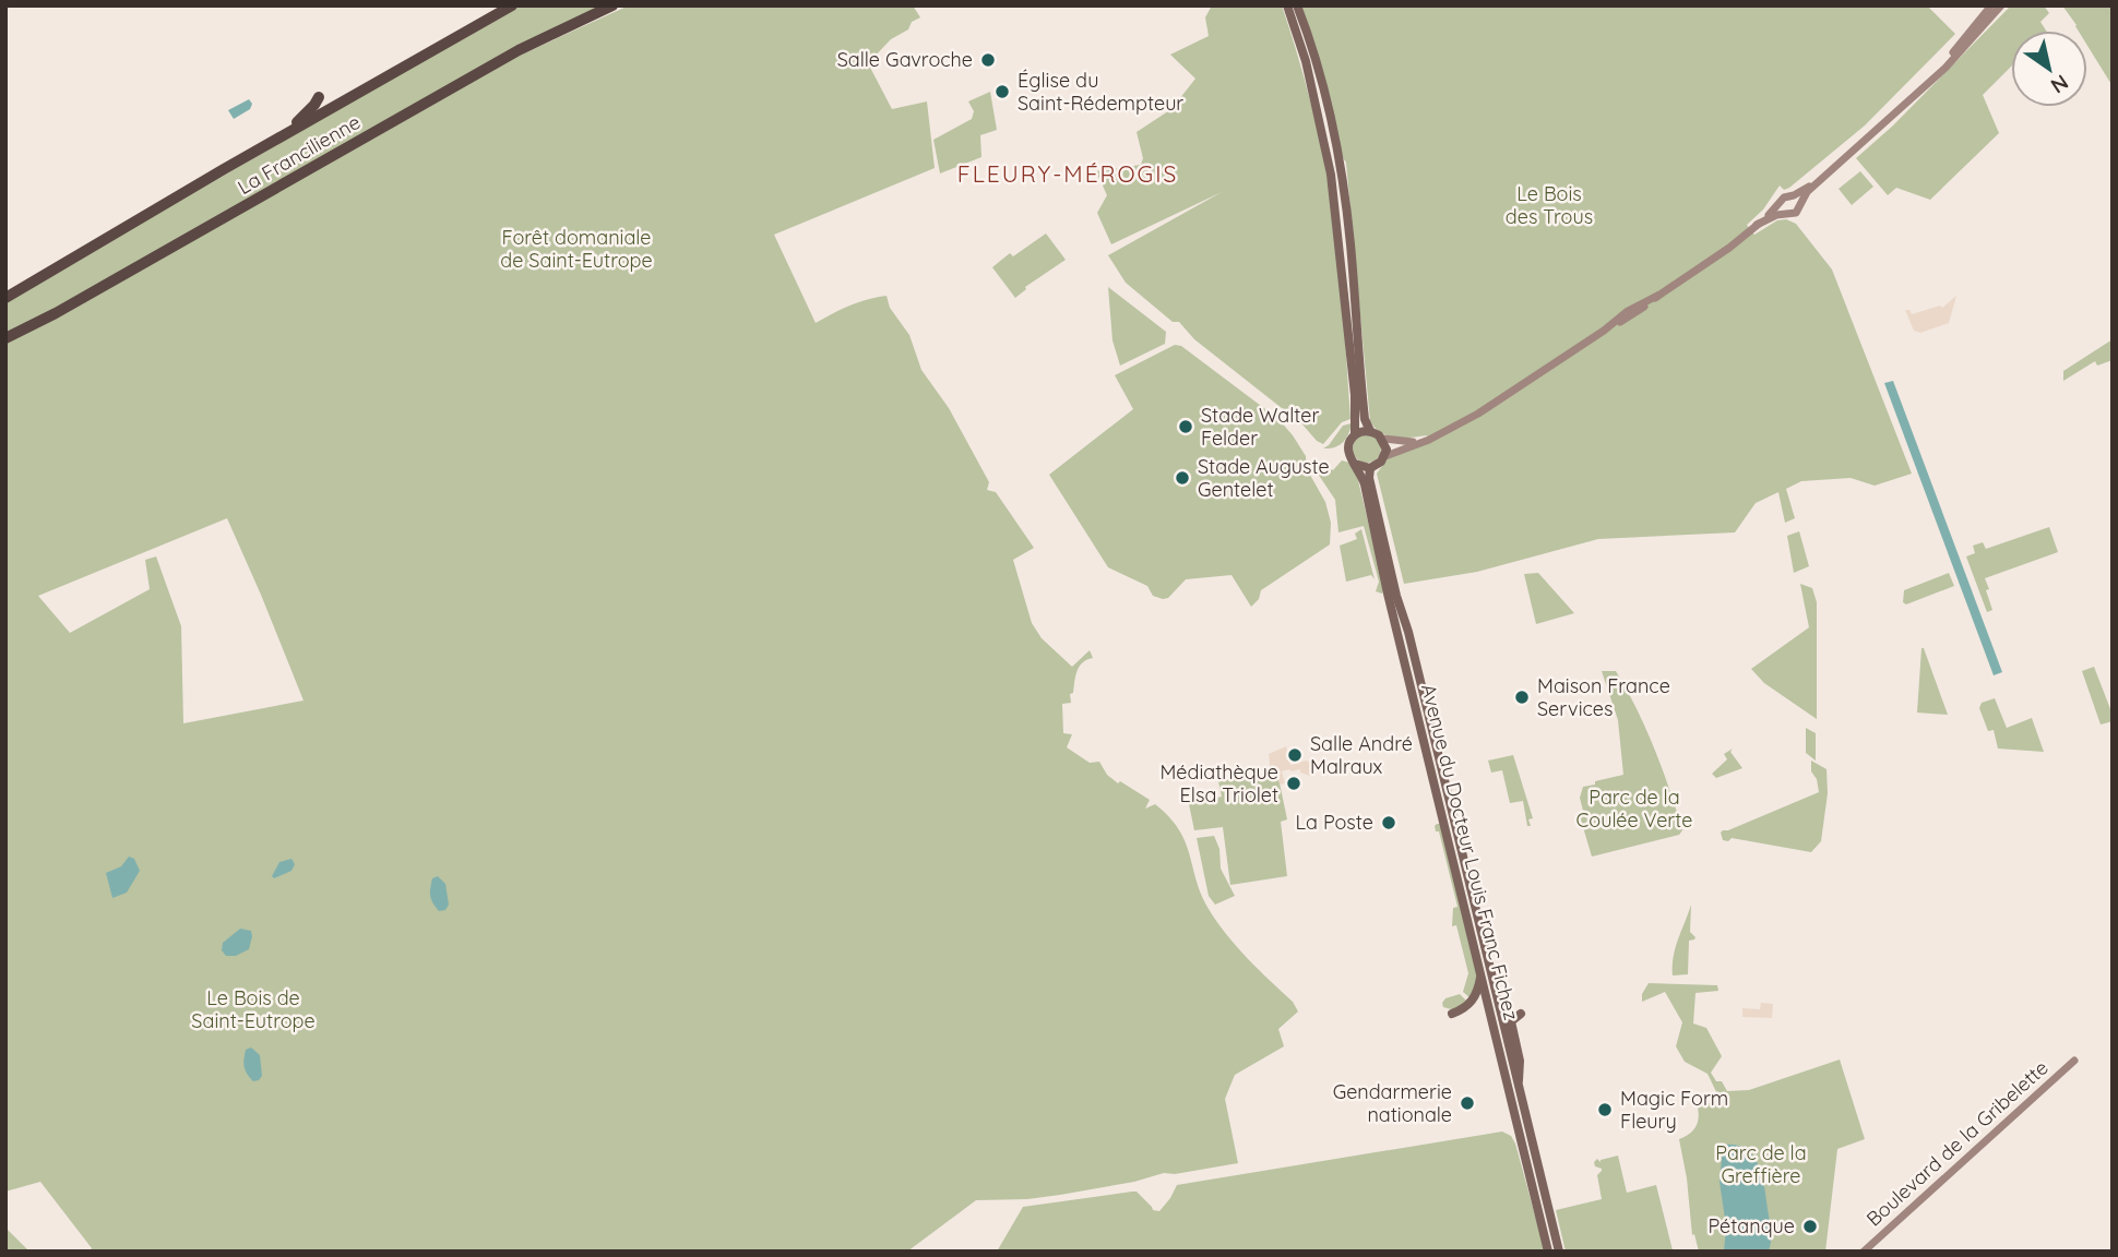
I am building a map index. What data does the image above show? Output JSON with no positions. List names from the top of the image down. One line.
{"streets":{"highway":["La Francilienne"],"main road":["Avenue du Docteur Louis Franc Fichez","Boulevard de la Gribelette"]},"districts":["FLEURY-MÉROGIS"],"parks":["Le Bois des Trous","Forêt domaniale de Saint-Eutrope","Parc de la Coulée Verte","Le Bois de Saint-Eutrope","Parc de la Greffière"],"places":["Salle Gavroche","Église du Saint-Rédempteur","Stade Walter Felder","Stade Auguste Gentelet","Maison France Services","Salle André Malraux","Médiathèque Elsa Triolet","La Poste","Gendarmerie nationale","Magic Form Fleury","Pétanque"],"north":"bottom right"}
